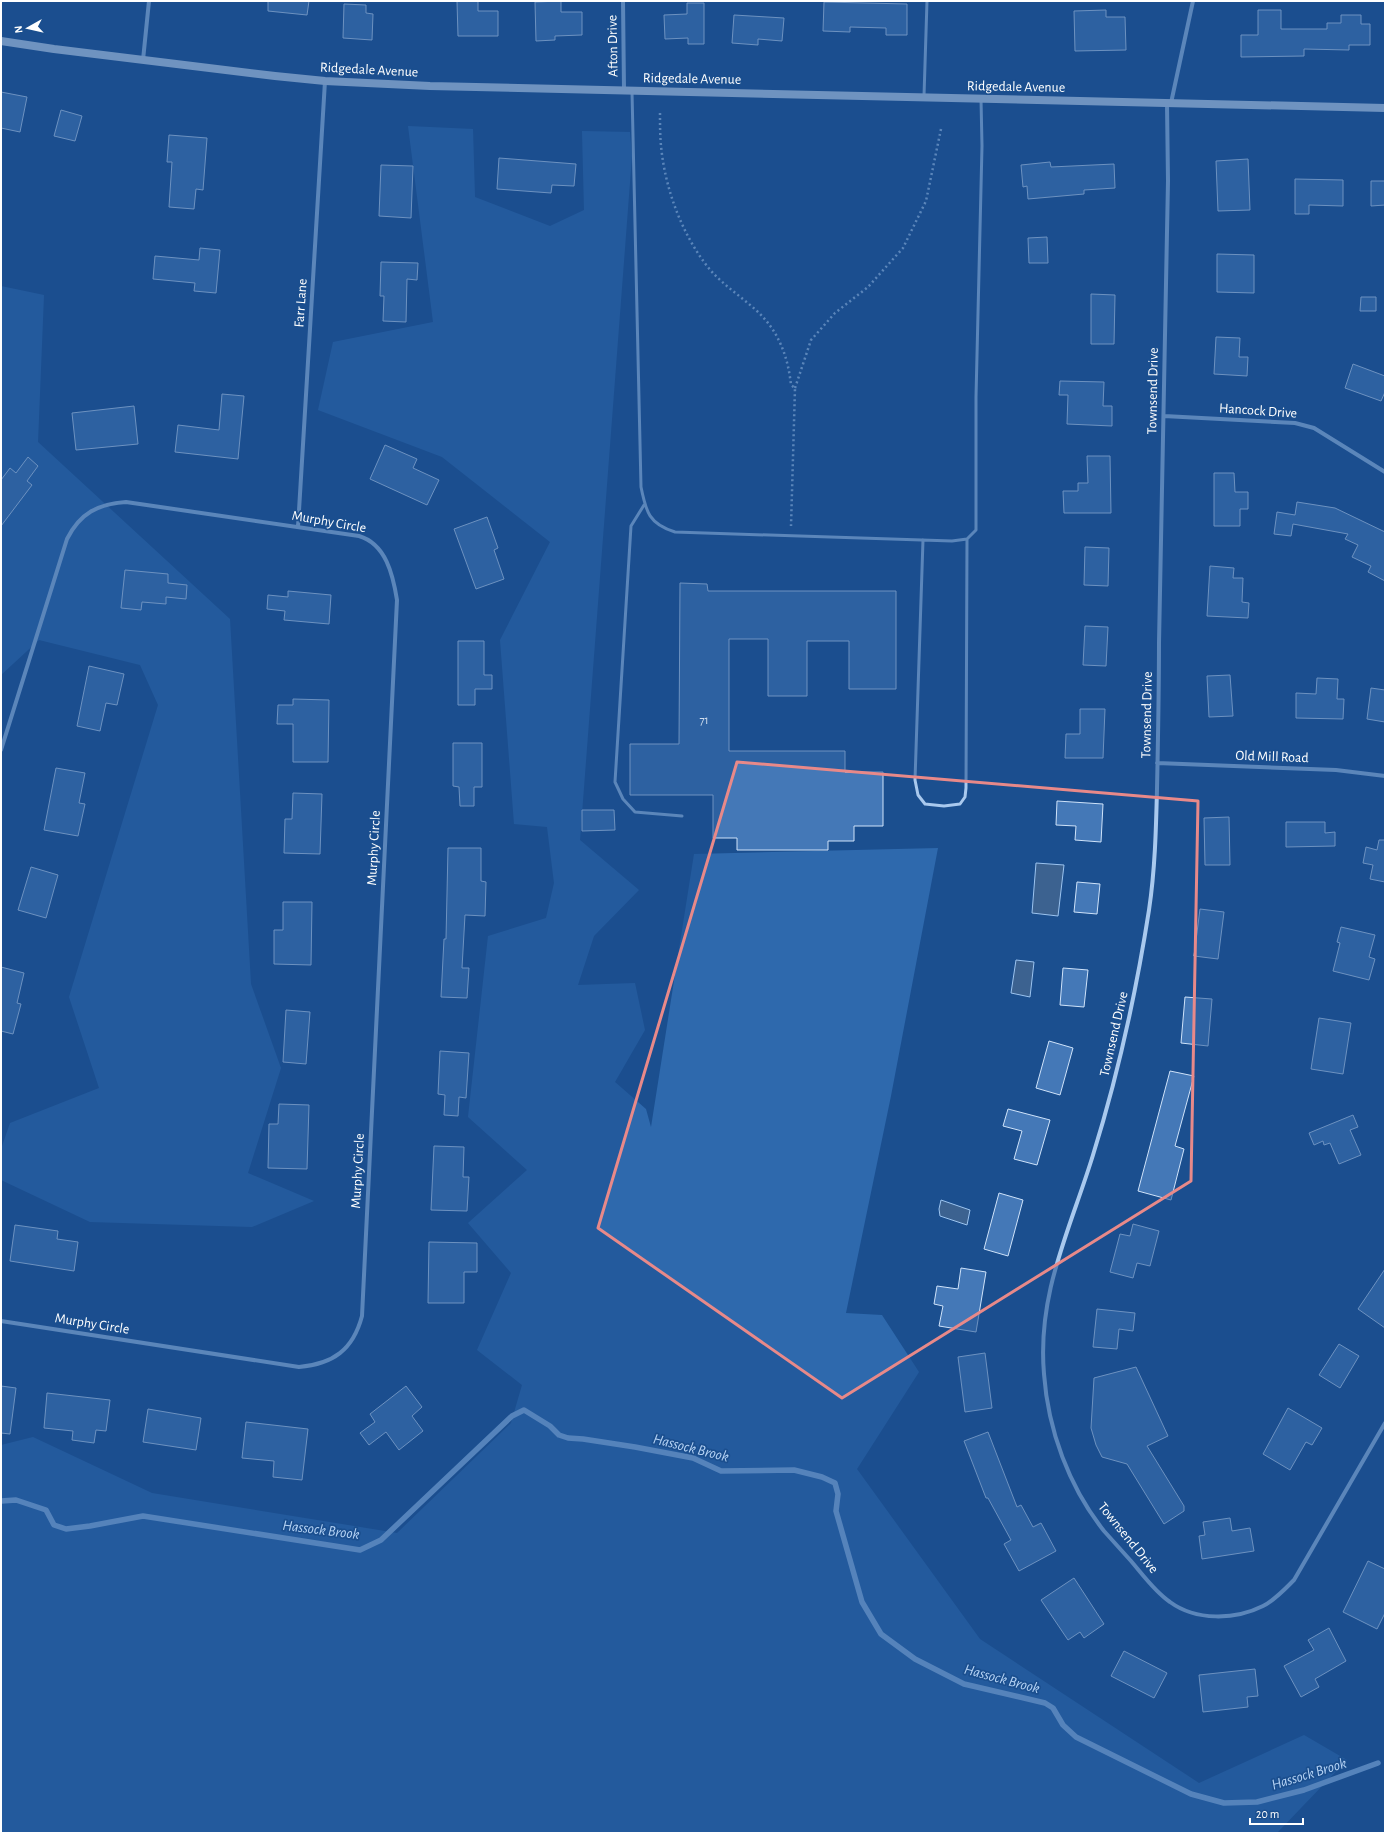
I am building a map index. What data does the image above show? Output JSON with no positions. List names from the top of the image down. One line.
{"streets":{"main road":["Ridgedale Avenue"],"street":["Afton Drive","Farr Lane","Townsend Drive","Hancock Drive","Murphy Circle","Old Mill Road"]},"crossings":[["Afton Drive","Ridgedale Avenue"],["Ridgedale Avenue","Farr Lane"],["Ridgedale Avenue","Townsend Drive"],["Farr Lane","Murphy Circle"],["Townsend Drive","Hancock Drive"],["Townsend Drive","Old Mill Road"]],"water":["Hassock Brook"],"house_numbers":["71"],"scale_bar":"20 m","north":"left"}
